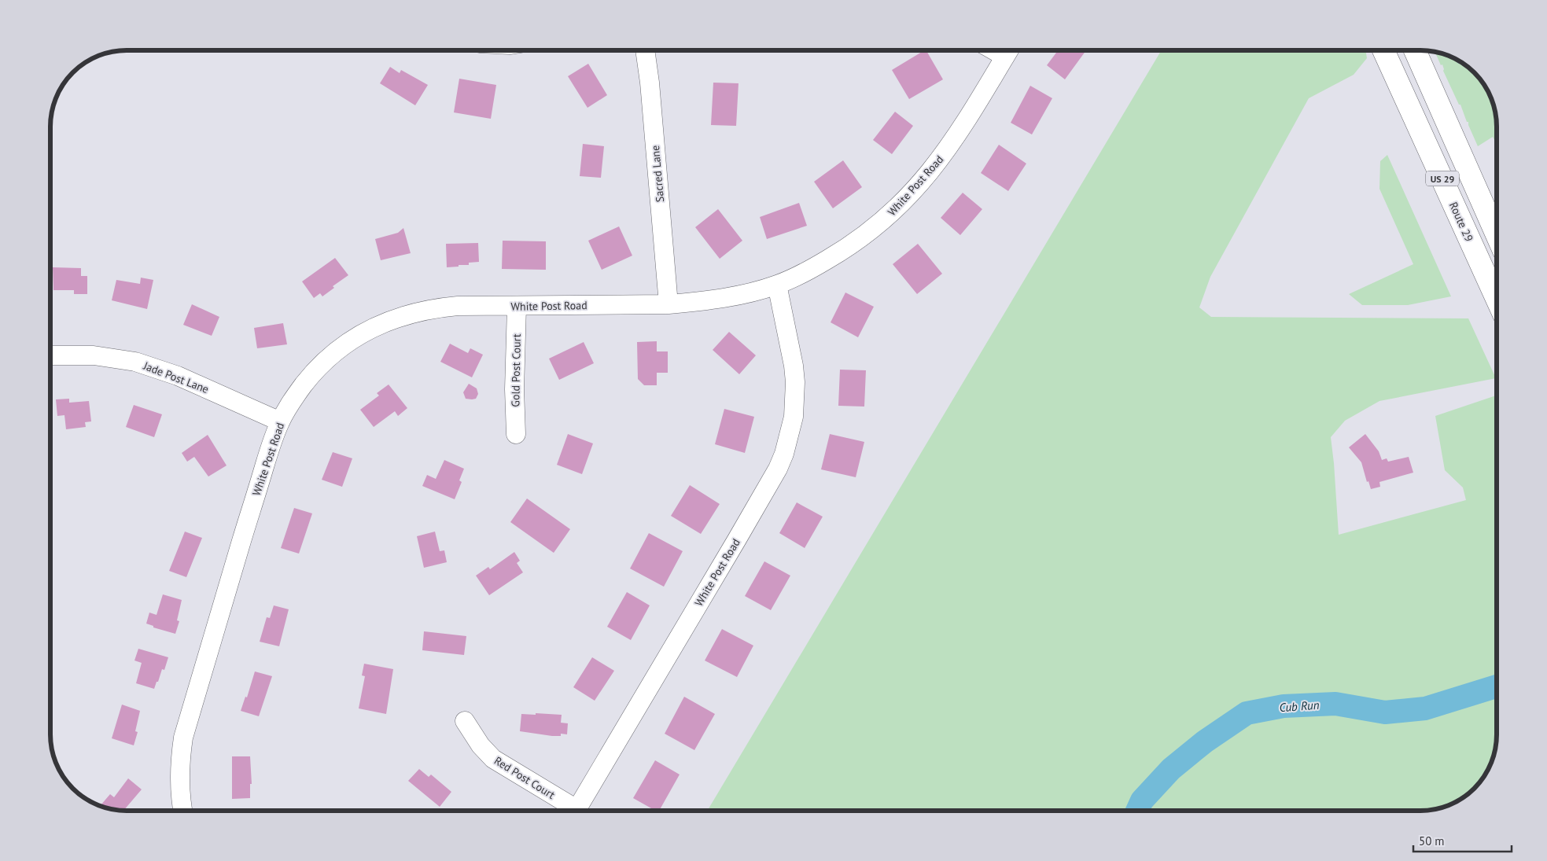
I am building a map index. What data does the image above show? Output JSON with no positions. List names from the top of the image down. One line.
{"streets":{"main road":["US 29","Route 29"],"street":["Sacred Lane","White Post Road","Gold Post Court","Jade Post Lane","Red Post Court"]},"crossings":[["Sacred Lane","White Post Road"],["White Post Road","Gold Post Court"],["White Post Road","Jade Post Lane"]],"water":["Cub Run"],"scale_bar":"50 m"}
